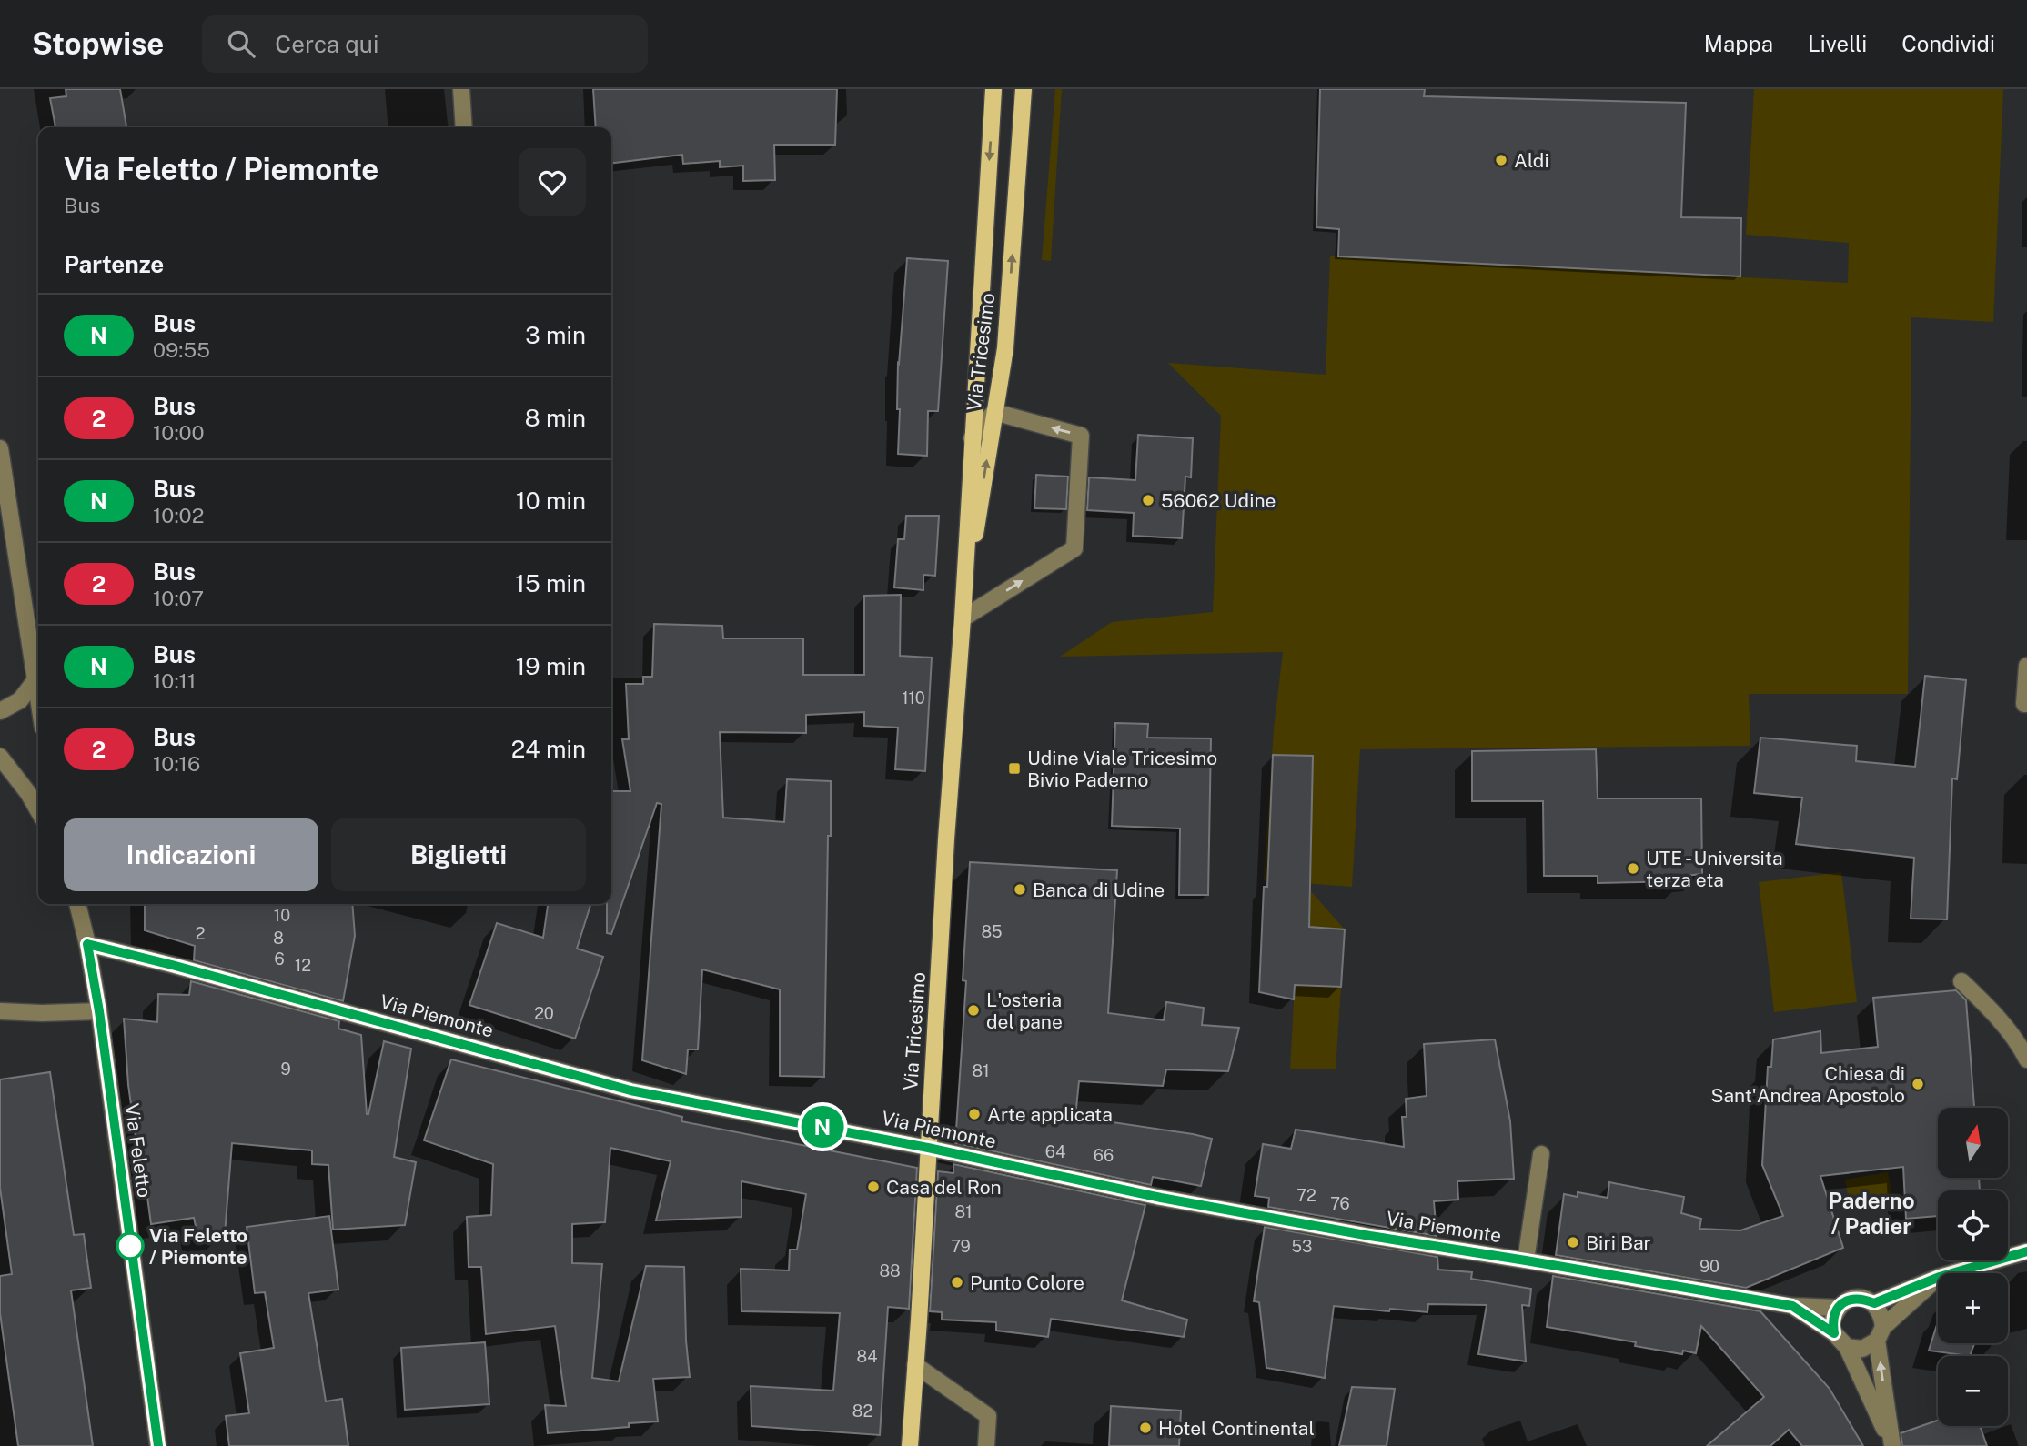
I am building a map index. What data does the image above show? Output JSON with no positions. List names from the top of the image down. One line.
{"streets":{"main road":["Via Tricesimo"],"street":["Via Piemonte","Via Feletto"]},"crossings":[["Via Tricesimo","Via Piemonte"],["Via Piemonte","Via Feletto"]],"districts":["Paderno / Padier"],"places":{"other":["Aldi","56062 Udine","UTE - Universita terza eta","Banca di Udine","L'osteria del pane","Chiesa di Sant'Andrea Apostolo","Arte applicata","Casa del Ron","Biri Bar","Via Feletto / Piemonte","Punto Colore","Hotel Continental"],"transit":["Udine Viale Tricesimo Bivio Paderno"]},"lines":["bus line N"],"house_numbers":["110","10","85","2","8","6","12","20","9","81","64","66","72","76","81","79","53","90","88","84","82"],"north":"top","page":{"header":"Stopwise","search":"Cerca qui","nav":["Mappa","Livelli","Condividi"],"on_map":"N","heading":[["Via Feletto / Piemonte","Bus"],"Partenze"],"list":[{"mark":"N","name":"Bus","note":"09:55","value":"3 min"},{"mark":"2","name":"Bus","note":"10:00","value":"8 min"},{"mark":"N","name":"Bus","note":"10:02","value":"10 min"},{"mark":"2","name":"Bus","note":"10:07","value":"15 min"},{"mark":"N","name":"Bus","note":"10:11","value":"19 min"},{"mark":"2","name":"Bus","note":"10:16","value":"24 min"}],"buttons":["Indicazioni","Biglietti"],"map_buttons":["+","−"]}}
